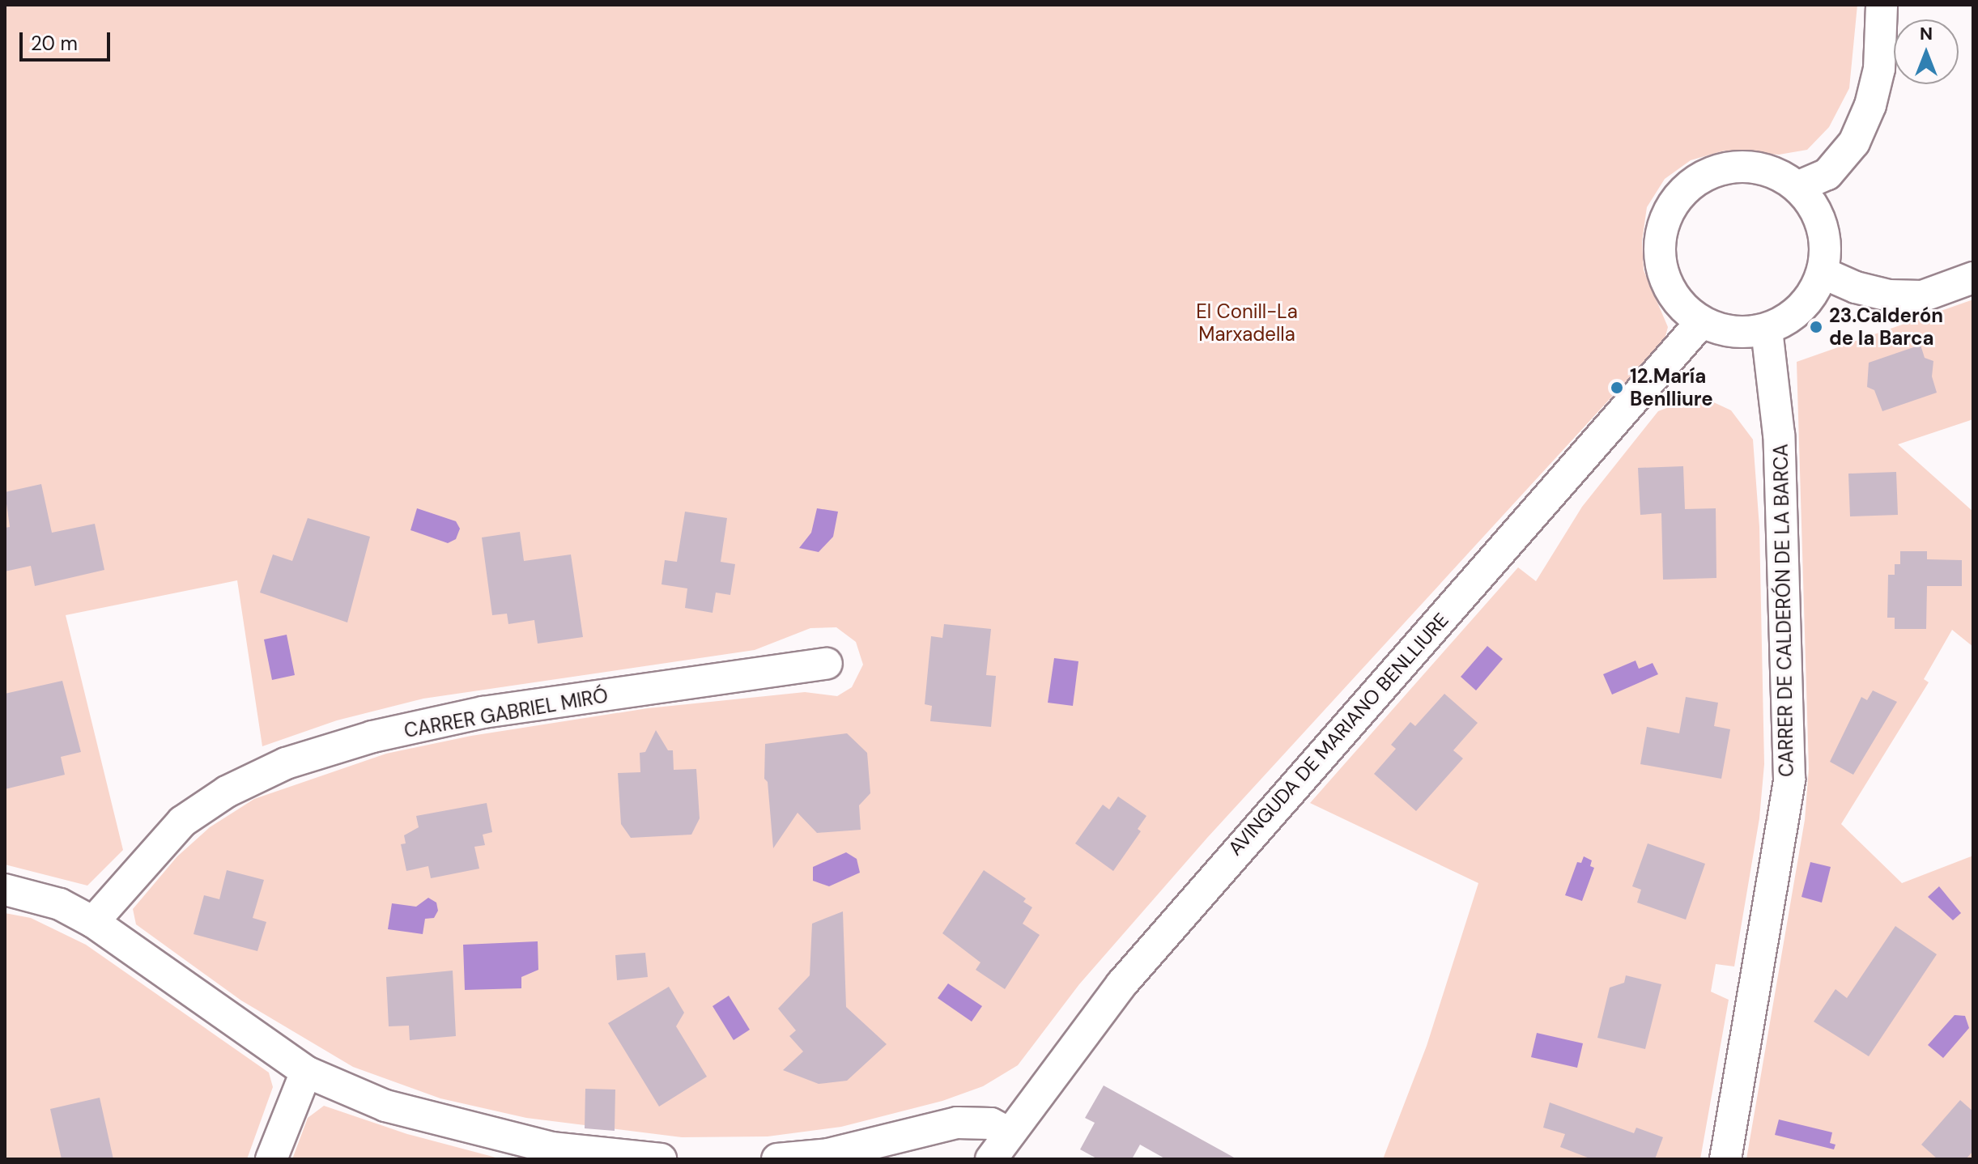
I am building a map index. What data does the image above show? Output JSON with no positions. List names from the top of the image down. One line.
{"streets":{"street":["CARRER DE CALDERÓN DE LA BARCA","CARRER GABRIEL MIRÓ","AVINGUDA DE MARIANO BENLLIURE"]},"crossings":[["CARRER DE CALDERÓN DE LA BARCA","AVINGUDA DE MARIANO BENLLIURE"]],"parks":["El Conill-La Marxadella"],"places":["23.Calderón de la Barca","12.María Benlliure"],"scale_bar":"20 m","north":"top"}
